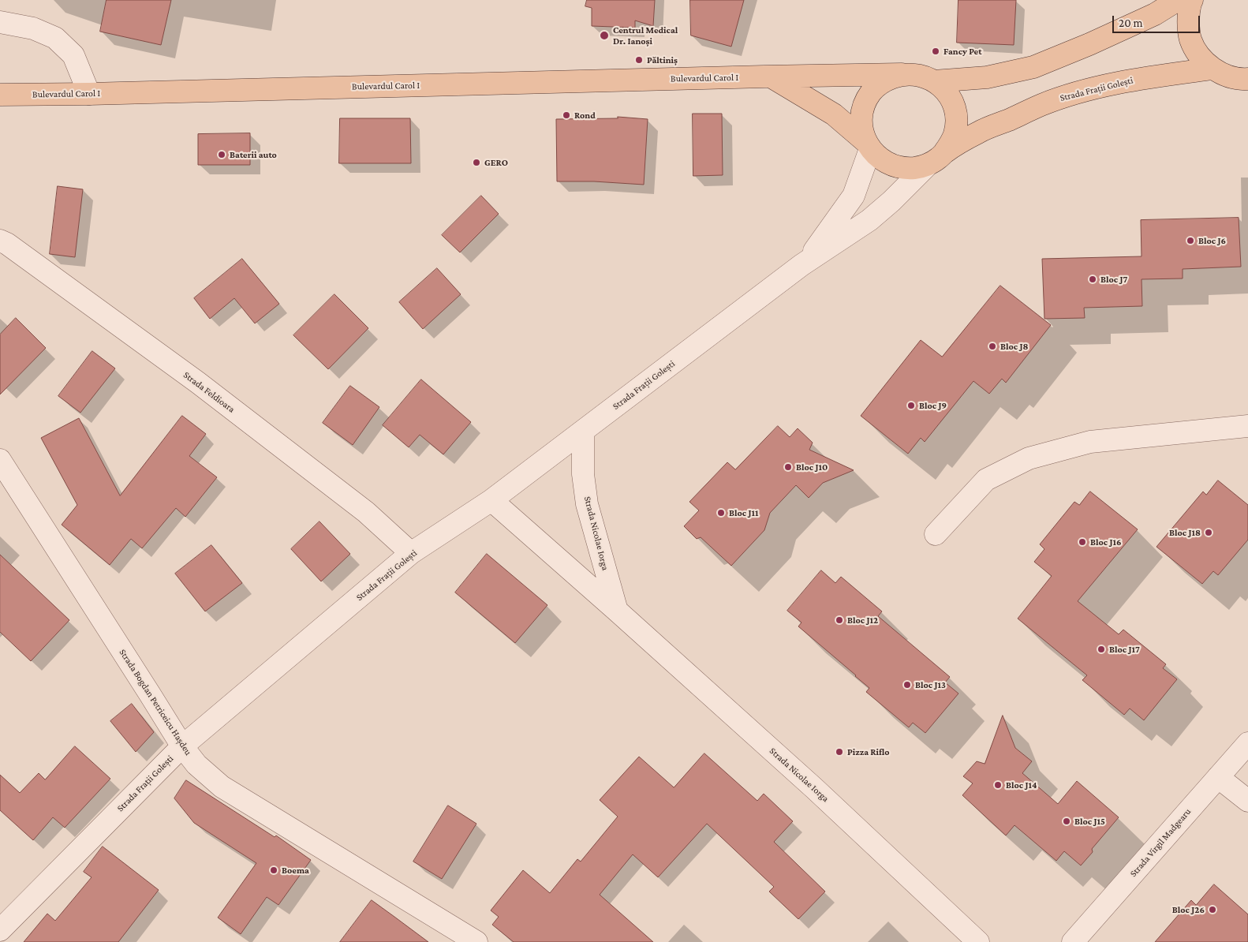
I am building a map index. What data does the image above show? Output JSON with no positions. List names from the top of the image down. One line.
{"streets":{"main road":["Bulevardul Carol I","Strada Frații Golești"],"street":["Strada Feldioara","Strada Nicolae Iorga","Strada Bogdan Petriceicu Hașdeu","Strada Virgil Madgearu"]},"crossings":[["Bulevardul Carol I","Strada Frații Golești"],["Strada Frații Golești","Strada Feldioara"],["Strada Frații Golești","Strada Nicolae Iorga"],["Strada Frații Golești","Strada Bogdan Petriceicu Hașdeu"]],"places":["Centrul Medical Dr. Ianoși","Fancy Pet","Păltiniș","Rond","Baterii auto","GERO","Bloc J6","Bloc J7","Bloc J8","Bloc J9","Bloc J10","Bloc J11","Bloc J18","Bloc J16","Bloc J12","Bloc J17","Bloc J13","Pizza Riflo","Bloc J14","Bloc J15","Boema","Bloc J26"],"scale_bar":"20 m"}
